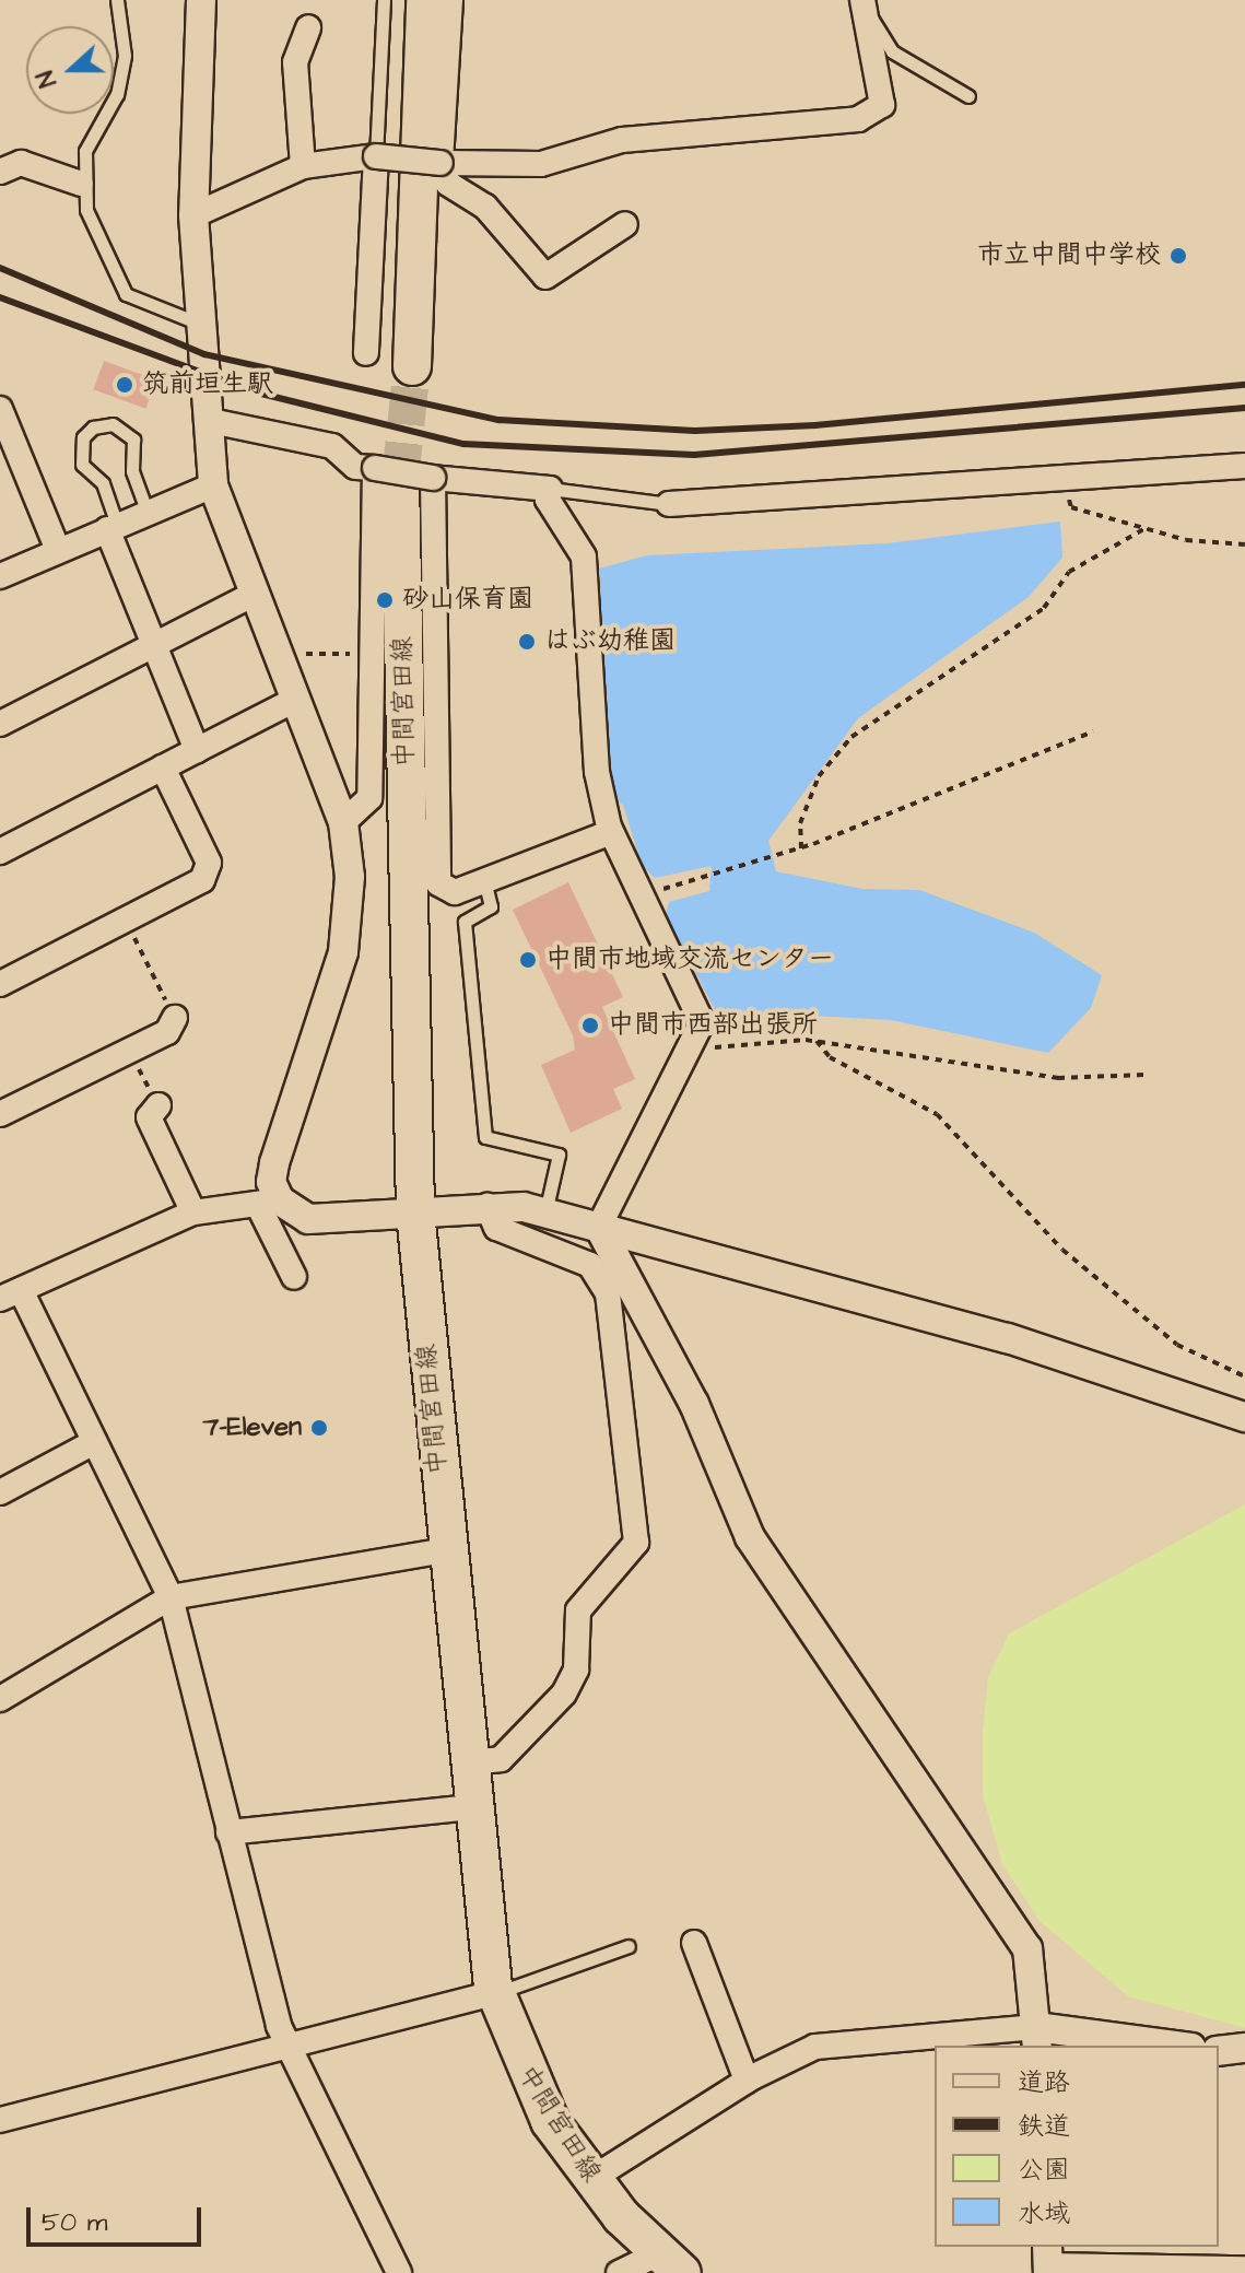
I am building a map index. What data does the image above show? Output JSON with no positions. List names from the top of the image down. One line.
{"streets":{"main road":["中間宮田線"]},"places":["市立中間中学校","筑前垣生駅","砂山保育園","はぶ幼稚園","中間市地域交流センター","中間市西部出張所","7-Eleven"],"legend":["道路","鉄道","公園","水域"],"scale_bar":"50 m","north":"left"}
